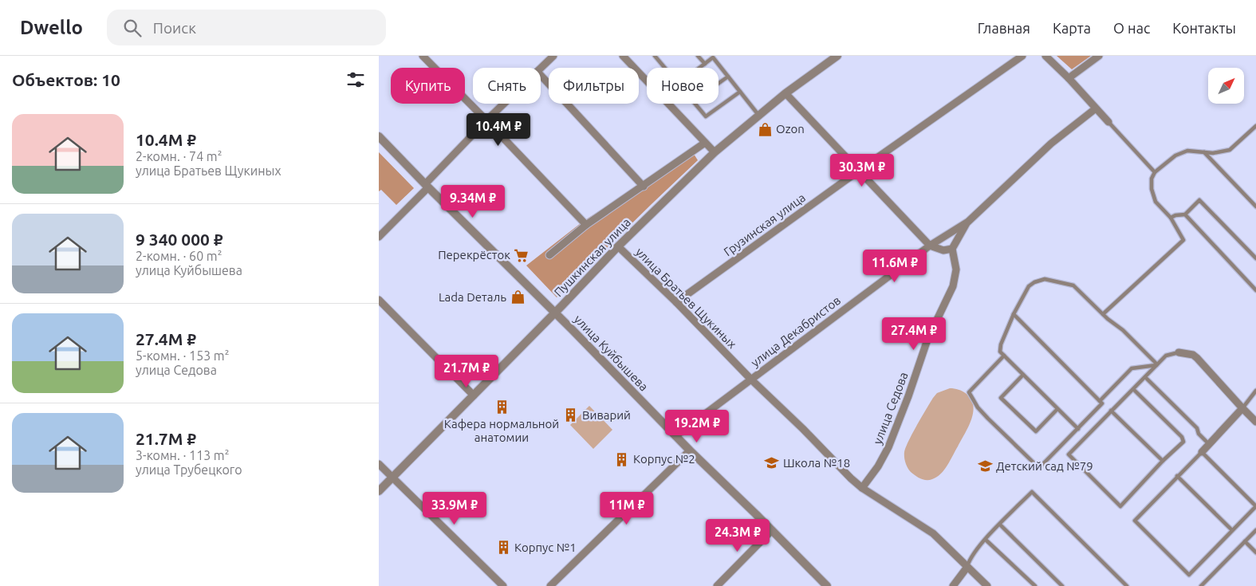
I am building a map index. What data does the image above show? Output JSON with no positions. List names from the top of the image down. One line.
{"streets":{"street":["Грузинская улица","Пушкинская улица","улица Братьев Щукиных","улица Декабристов","улица Куйбышева","улица Седова"]},"crossings":[["Грузинская улица","улица Братьев Щукиных"],["Пушкинская улица","улица Братьев Щукиных"],["Пушкинская улица","улица Куйбышева"],["улица Братьев Щукиных","улица Декабристов"],["улица Братьев Щукиных","улица Седова"],["улица Декабристов","улица Куйбышева"]],"places":{"shop":["Ozon","Lada Dеталь"],"supermarket":["Перекрёсток"],"building":["Кафера нормальной анатомии","Виварий","Корпус №2","Корпус №1"],"school or university":["Школа №18","Детский сад №79"]},"north":"top right","page":{"header":"Dwello","search":"Поиск","nav":["Главная","Карта","О нас","Контакты"],"heading":"Объектов: 10","chip":["Купить","Снять","Фильтры","Новое"],"list":[{"name":"10.4M ₽","note":"2-комн. · 74 m² · улица Братьев Щукиных"},{"name":"9 340 000 ₽","note":"2-комн. · 60 m² · улица Куйбышева"},{"name":"27.4M ₽","note":"5-комн. · 153 m² · улица Седова"},{"name":"21.7M ₽","note":"3-комн. · 113 m² · улица Трубецкого"}],"price":["10.4M ₽","30.3M ₽","9.34M ₽","11.6M ₽","27.4M ₽","21.7M ₽","19.2M ₽","33.9M ₽","11M ₽","24.3M ₽"]}}
